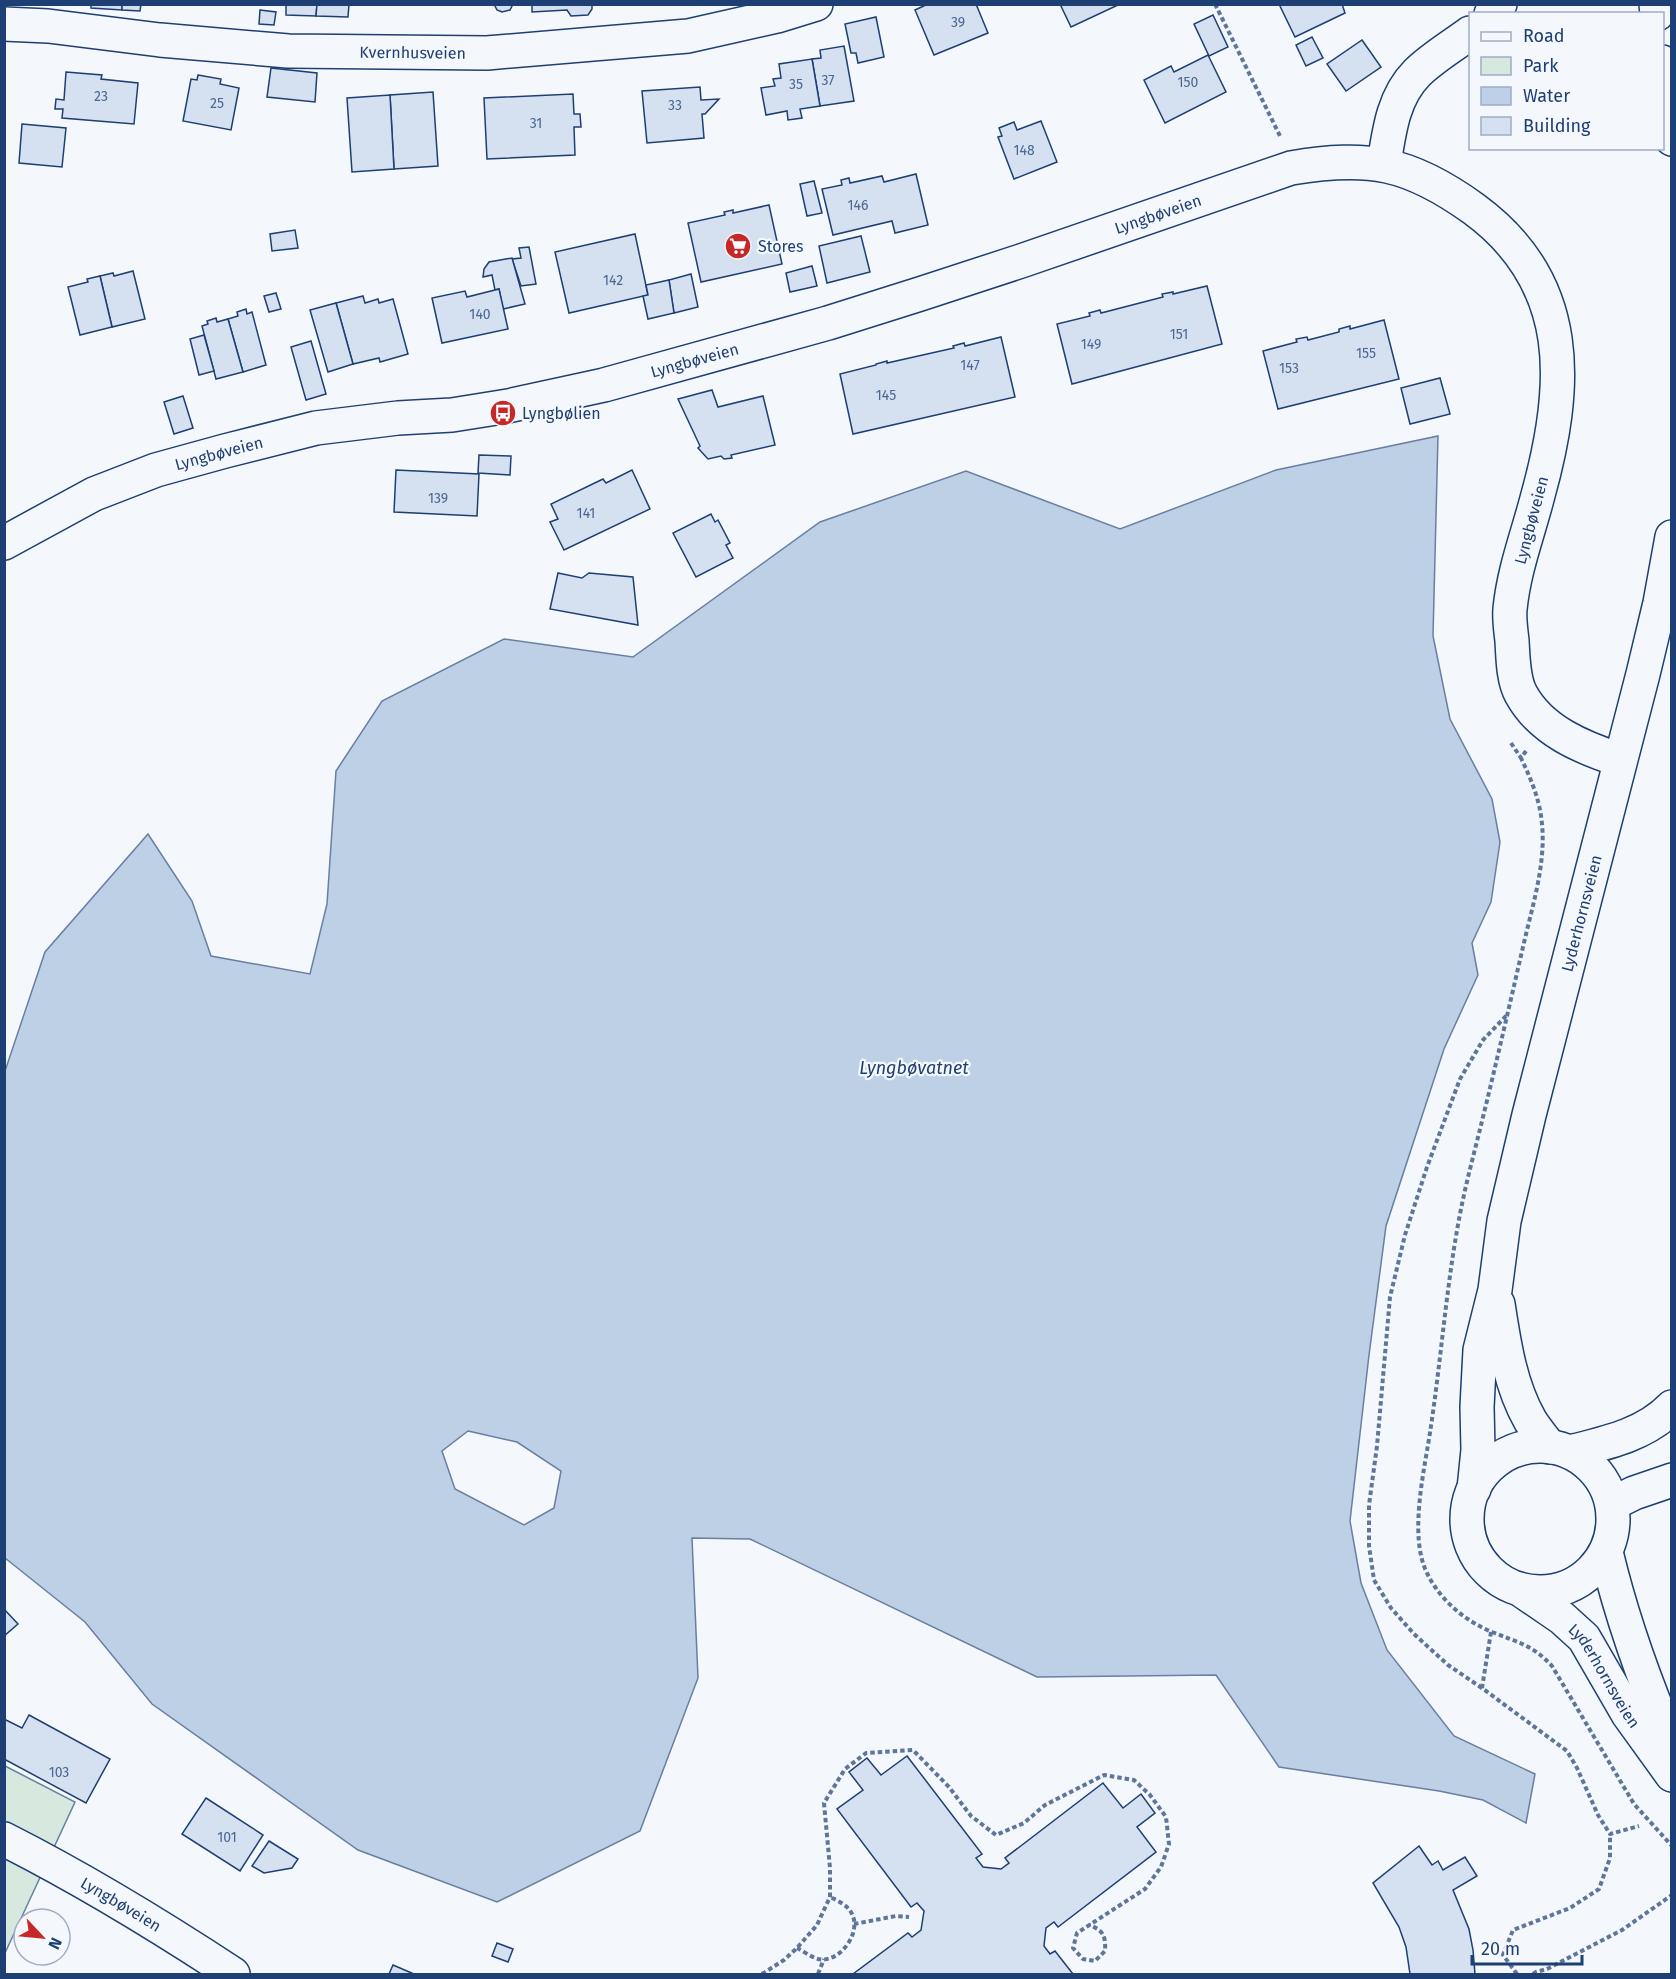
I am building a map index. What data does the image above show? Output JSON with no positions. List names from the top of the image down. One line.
{"streets":{"main road":["Kvernhusveien","Lyngbøveien","Lyderhornsveien"]},"crossings":[["Lyngbøveien","Lyderhornsveien"]],"water":["Lyngbøvatnet"],"places":{"supermarket":["Stores"],"bus stop":["Lyngbølien"]},"house_numbers":["39","37","150","35","23","25","33","31","148","146","142","140","151","149","155","147","153","145","139","141","103","101"],"legend":["Road","Park","Water","Building"],"scale_bar":"20 m","north":"bottom right"}
